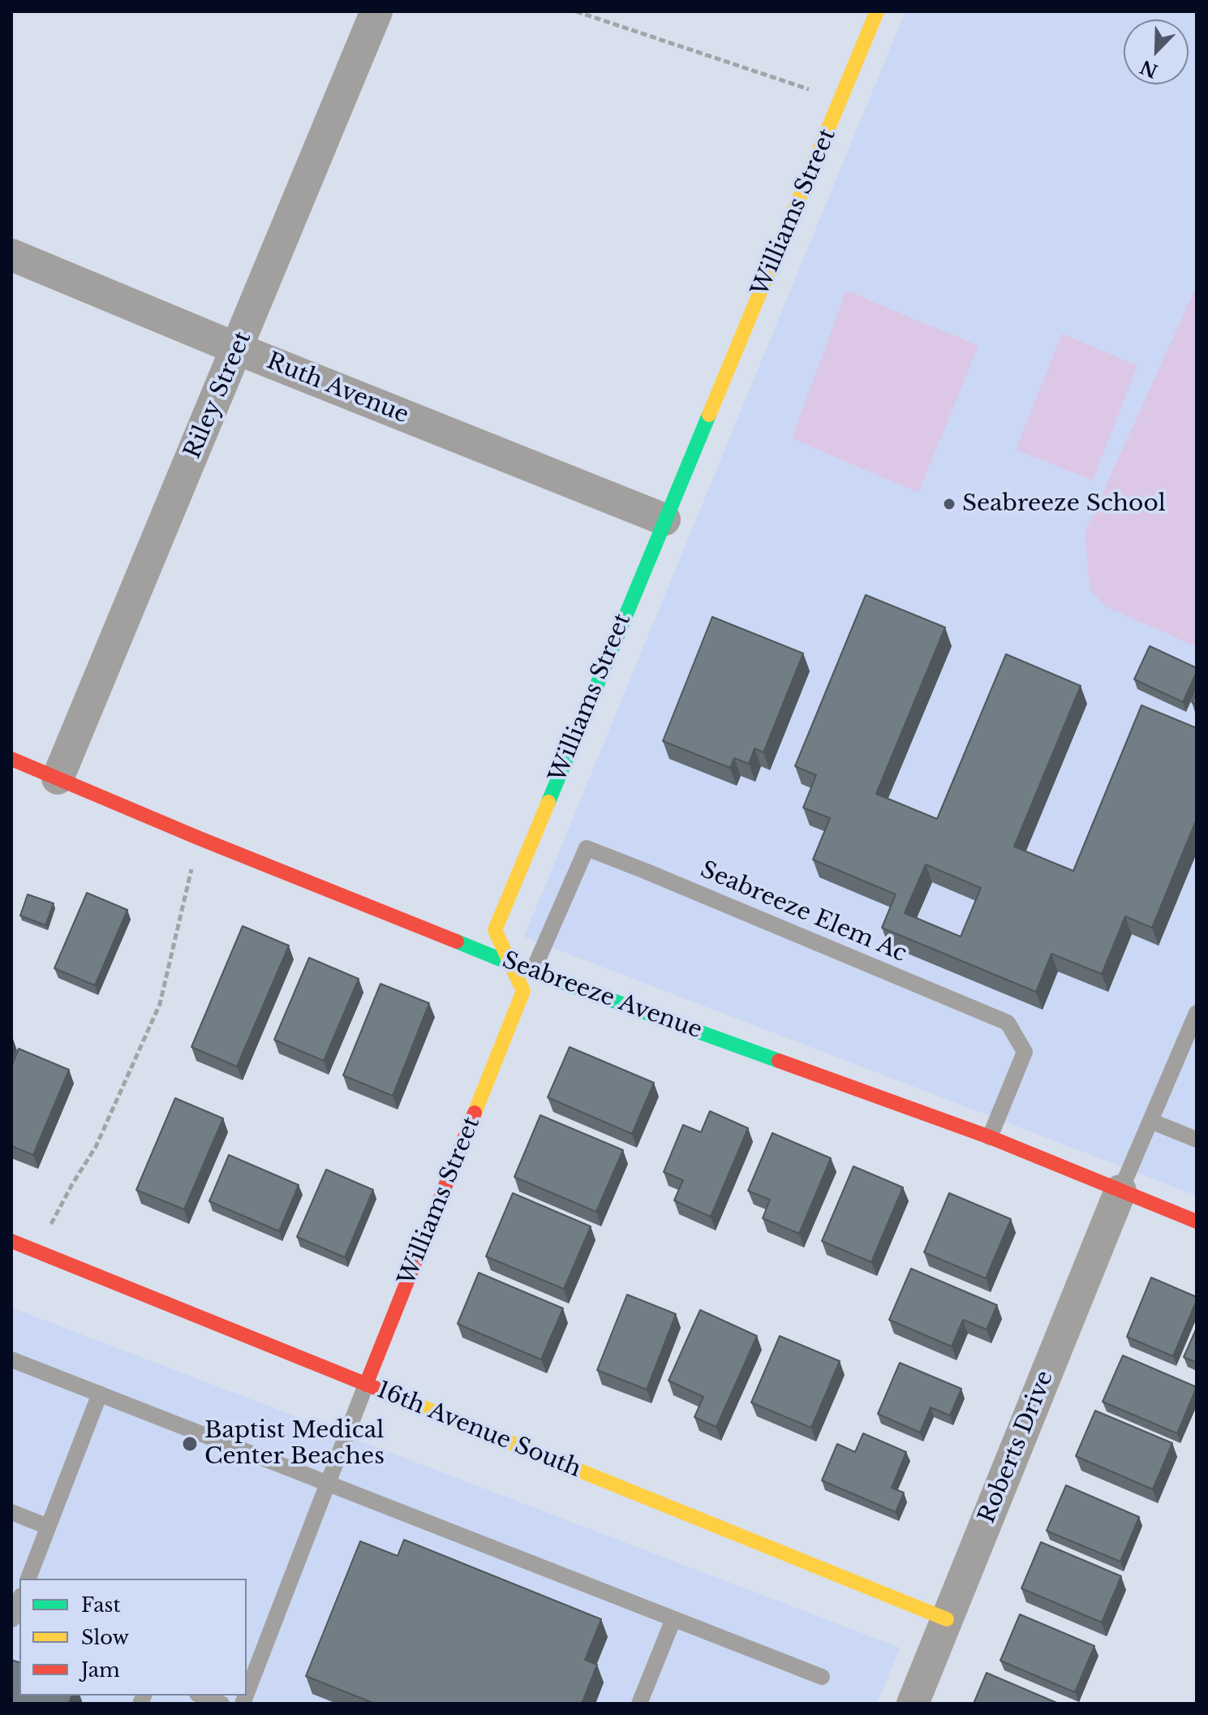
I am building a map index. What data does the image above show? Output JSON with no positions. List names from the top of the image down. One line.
{"streets":{"street":["Williams Street","Ruth Avenue","Riley Street","Seabreeze Avenue","16th Avenue South","Roberts Drive"],"lane":["Seabreeze Elem Ac"]},"crossings":[["Williams Street","Ruth Avenue"],["Williams Street","Seabreeze Avenue"],["Williams Street","16th Avenue South"],["Ruth Avenue","Riley Street"],["Riley Street","Seabreeze Avenue"],["Seabreeze Elem Ac","Seabreeze Avenue"],["Seabreeze Avenue","Roberts Drive"],["16th Avenue South","Roberts Drive"]],"places":["Seabreeze School","Baptist Medical Center Beaches"],"legend":["Fast","Slow","Jam"],"north":"bottom left"}
